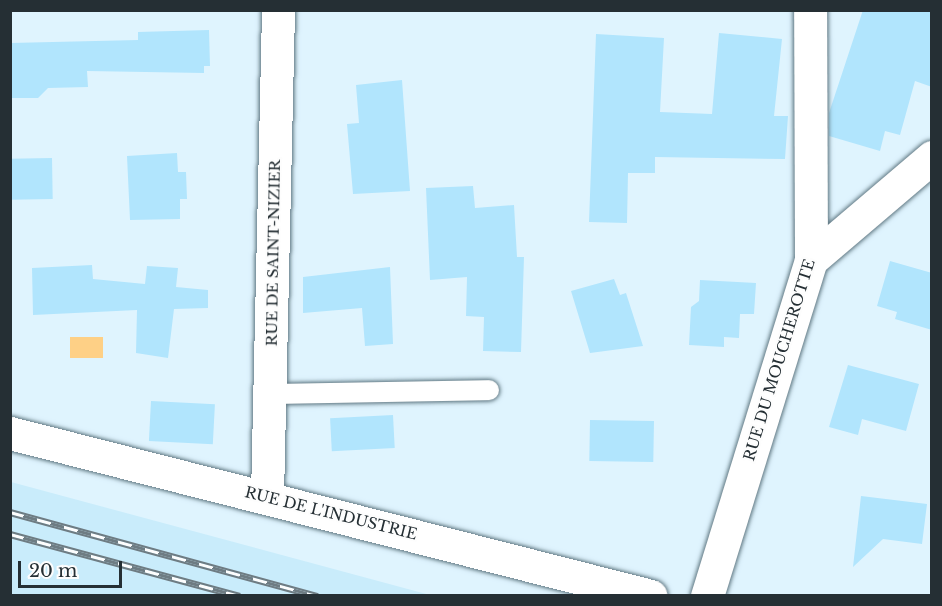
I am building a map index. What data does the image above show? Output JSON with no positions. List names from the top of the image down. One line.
{"streets":{"street":["RUE DE SAINT-NIZIER","RUE DU MOUCHEROTTE","RUE DE L'INDUSTRIE"]},"crossings":[["RUE DE SAINT-NIZIER","RUE DE L'INDUSTRIE"]],"scale_bar":"20 m"}
